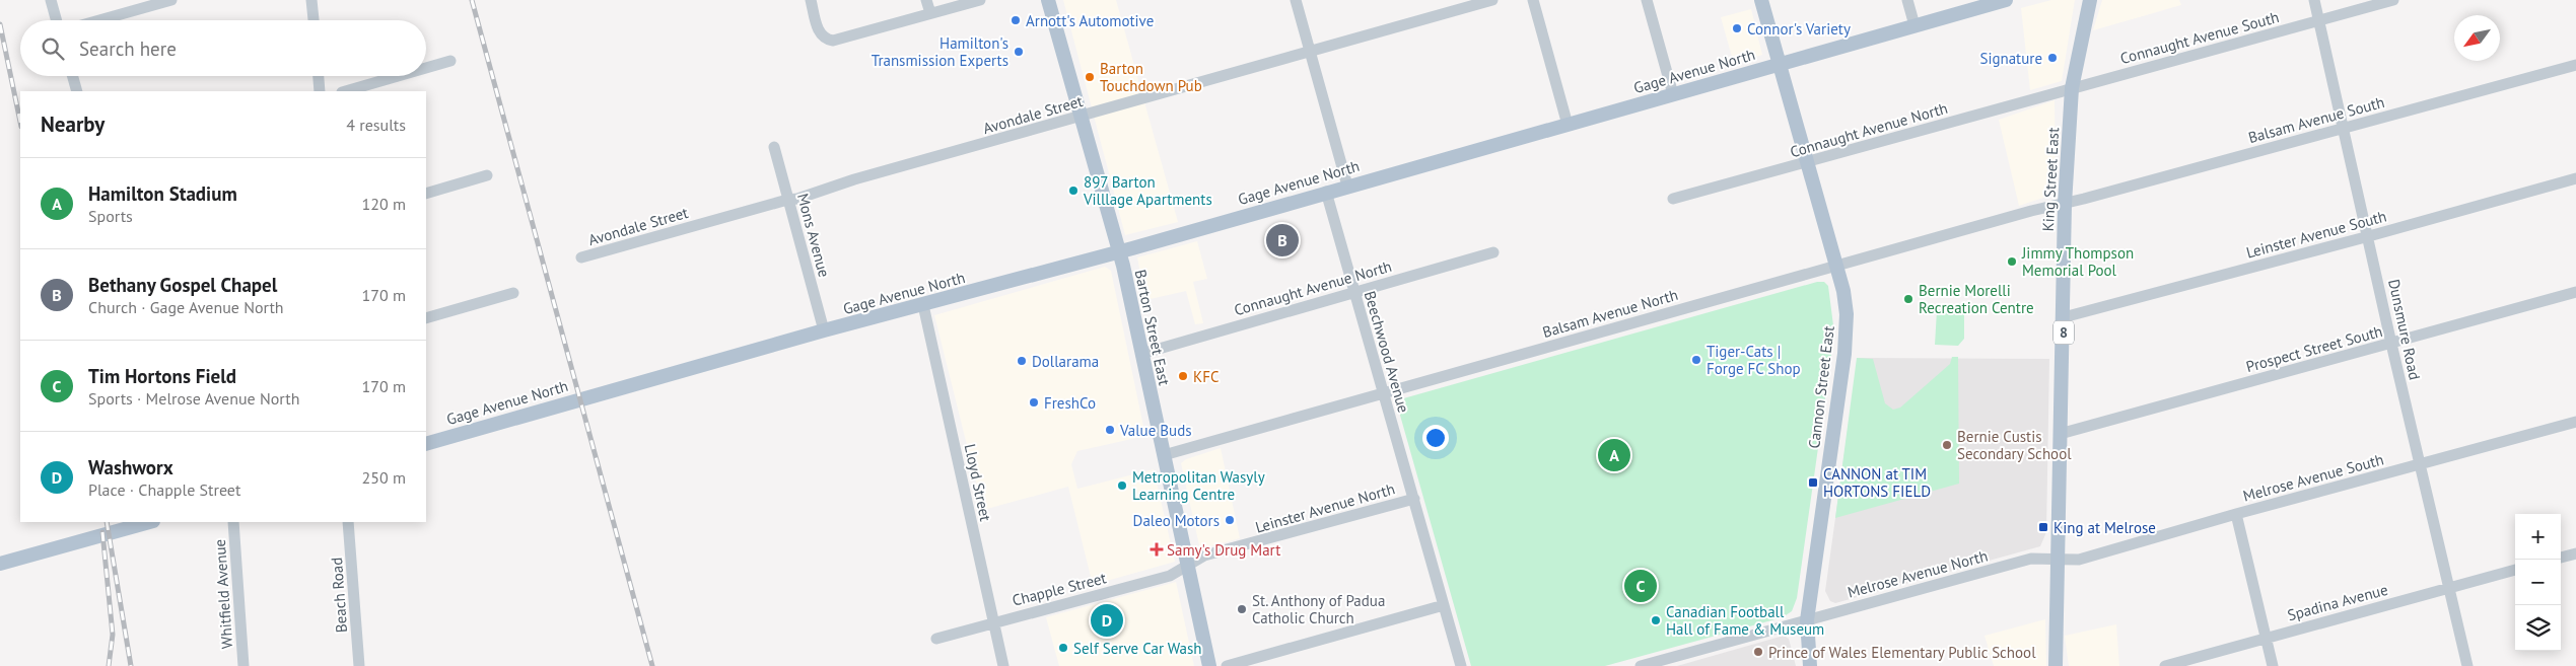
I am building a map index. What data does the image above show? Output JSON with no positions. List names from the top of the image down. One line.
{"streets":{"main road":["Gage Avenue North","King Street East","Barton Street East","8","Cannon Street East"],"street":["Connaught Avenue South","Avondale Street","Balsam Avenue South","Connaught Avenue North","Leinster Avenue South","Mons Avenue","Balsam Avenue North","Dunsmure Road","Prospect Street South","Beechwood Avenue","Melrose Avenue South","Lloyd Street","Leinster Avenue North","Melrose Avenue North","Chapple Street","Whitfield Avenue","Beach Road","Spadina Avenue"]},"crossings":[["Connaught Avenue South","Connaught Avenue North"],["Connaught Avenue South","King Street East"],["Connaught Avenue South","Dunsmure Road"],["Gage Avenue North","Mons Avenue"],["Gage Avenue North","Barton Street East"],["Gage Avenue North","Beechwood Avenue"],["Gage Avenue North","Cannon Street East"],["Gage Avenue North","Lloyd Street"],["Avondale Street","Mons Avenue"],["Avondale Street","Barton Street East"],["Balsam Avenue South","King Street East"],["Balsam Avenue South","Balsam Avenue North"],["Balsam Avenue South","Dunsmure Road"],["Connaught Avenue North","King Street East"],["Connaught Avenue North","Barton Street East"],["Connaught Avenue North","Beechwood Avenue"],["Connaught Avenue North","Cannon Street East"],["King Street East","Leinster Avenue South"],["King Street East","Balsam Avenue North"],["King Street East","Prospect Street South"],["King Street East","Melrose Avenue South"],["King Street East","Melrose Avenue North"],["Leinster Avenue South","Dunsmure Road"],["Balsam Avenue North","Barton Street East"],["Balsam Avenue North","Beechwood Avenue"],["Balsam Avenue North","Cannon Street East"],["Barton Street East","Leinster Avenue North"],["Barton Street East","Chapple Street"],["Dunsmure Road","Prospect Street South"],["Dunsmure Road","Melrose Avenue South"],["Dunsmure Road","Spadina Avenue"],["Beechwood Avenue","Leinster Avenue North"],["Cannon Street East","Melrose Avenue North"],["Melrose Avenue South","Melrose Avenue North"],["Lloyd Street","Chapple Street"],["Leinster Avenue North","Chapple Street"]],"places":{"other":["Arnott's Automotive","Connor's Variety","Hamilton's Transmission Experts","Signature","Barton Touchdown Pub","897 Barton Villlage Apartments","Jimmy Thompson Memorial Pool","Bernie Morelli Recreation Centre","Tiger-Cats | Forge FC Shop","Dollarama","KFC","FreshCo","Value Buds","Bernie Custis Secondary School","Metropolitan Wasyly Learning Centre","Daleo Motors","St. Anthony of Padua Catholic Church","Canadian Football Hall of Fame & Museum","Self Serve Car Wash","Prince of Wales Elementary Public School"],"transit":["CANNON at TIM HORTONS FIELD","King at Melrose"],"health":["Samy's Drug Mart"]},"north":"bottom left","page":{"search":"Search here","heading":["Nearby","4 results"],"list":[{"mark":"A","name":"Hamilton Stadium","note":"Sports","value":"120 m"},{"mark":"B","name":"Bethany Gospel Chapel","note":"Church · Gage Avenue North","value":"170 m"},{"mark":"C","name":"Tim Hortons Field","note":"Sports · Melrose Avenue North","value":"170 m"},{"mark":"D","name":"Washworx","note":"Place · Chapple Street","value":"250 m"}],"pins":["B","A","C","D"],"map_buttons":["+","−"]}}
